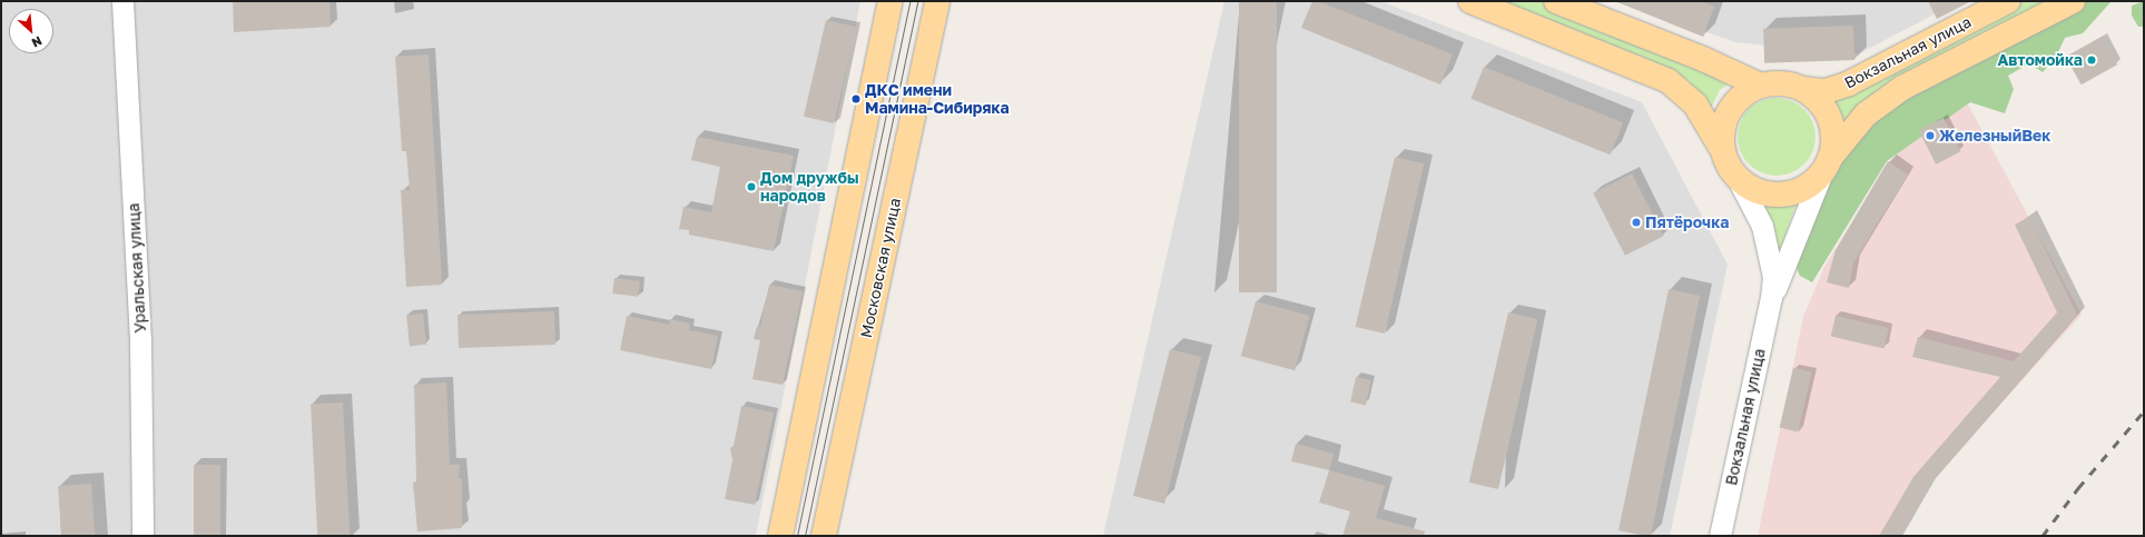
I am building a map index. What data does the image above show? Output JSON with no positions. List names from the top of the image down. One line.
{"streets":{"main road":["Вокзальная улица","Московская улица"],"street":["Уральская улица"]},"places":["Автомойка","ДКС имени Мамина-Сибиряка","ЖелезныйВек","Дом дружбы народов","Пятёрочка"],"north":"bottom right"}
